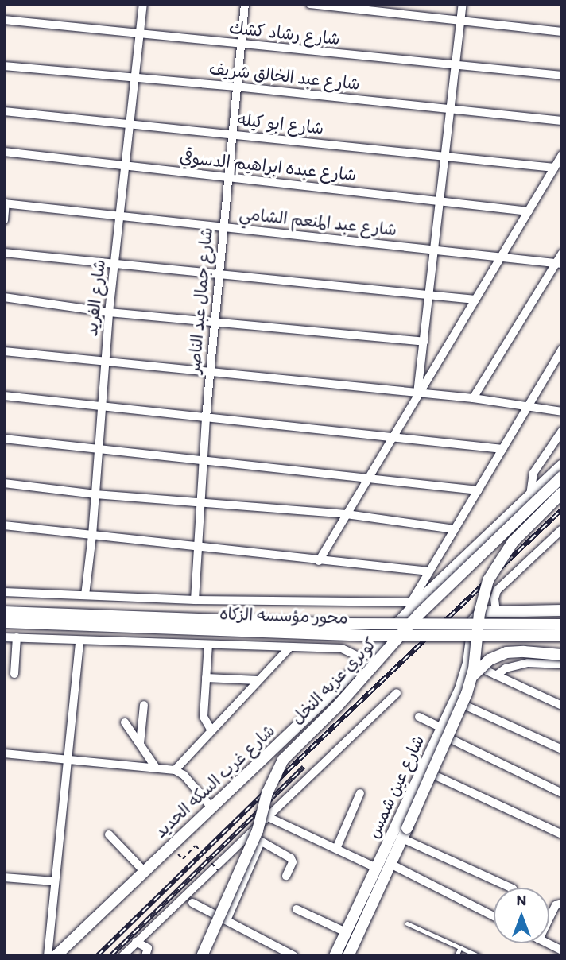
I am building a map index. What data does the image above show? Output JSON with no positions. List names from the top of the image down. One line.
{"streets":{"main road":["محور مؤسسه الزكاه","كوبري عزبه النخل","شارع غرب السكه الحديد","شارع عين شمس"],"street":["شارع رشاد كشك","شارع عبد الخالق شريف","شارع ابو كيله","شارع عبده ابراهيم الدسوقي","شارع عبد المنعم الشامي","شارع الفريد","شارع جمال عبد الناصر"]},"crossings":[["شارع رشاد كشك","شارع الفريد"],["شارع رشاد كشك","شارع جمال عبد الناصر"],["شارع عبد الخالق شريف","شارع الفريد"],["شارع عبد الخالق شريف","شارع جمال عبد الناصر"],["شارع ابو كيله","شارع الفريد"],["شارع ابو كيله","شارع جمال عبد الناصر"],["شارع عبده ابراهيم الدسوقي","شارع الفريد"],["شارع عبده ابراهيم الدسوقي","شارع جمال عبد الناصر"],["شارع عبد المنعم الشامي","شارع الفريد"],["شارع عبد المنعم الشامي","شارع جمال عبد الناصر"]],"north":"top"}
